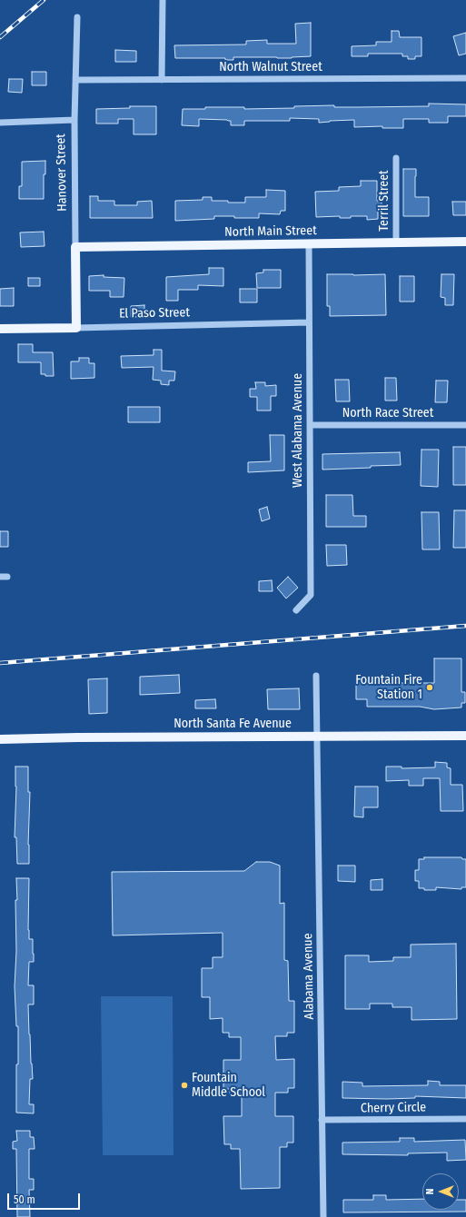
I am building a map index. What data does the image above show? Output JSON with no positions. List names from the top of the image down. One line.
{"streets":{"main road":["Hanover Street","North Main Street","El Paso Street","North Santa Fe Avenue"],"street":["North Walnut Street","Terril Street","North Race Street","West Alabama Avenue","Alabama Avenue","Cherry Circle"]},"crossings":[["North Walnut Street","Hanover Street"],["Hanover Street","North Main Street"],["Hanover Street","El Paso Street"],["Terril Street","North Main Street"],["North Main Street","West Alabama Avenue"],["El Paso Street","West Alabama Avenue"],["North Race Street","West Alabama Avenue"],["North Santa Fe Avenue","Alabama Avenue"],["Alabama Avenue","Cherry Circle"]],"places":["Fountain Fire Station 1","Fountain Middle School"],"scale_bar":"50 m","north":"left"}
